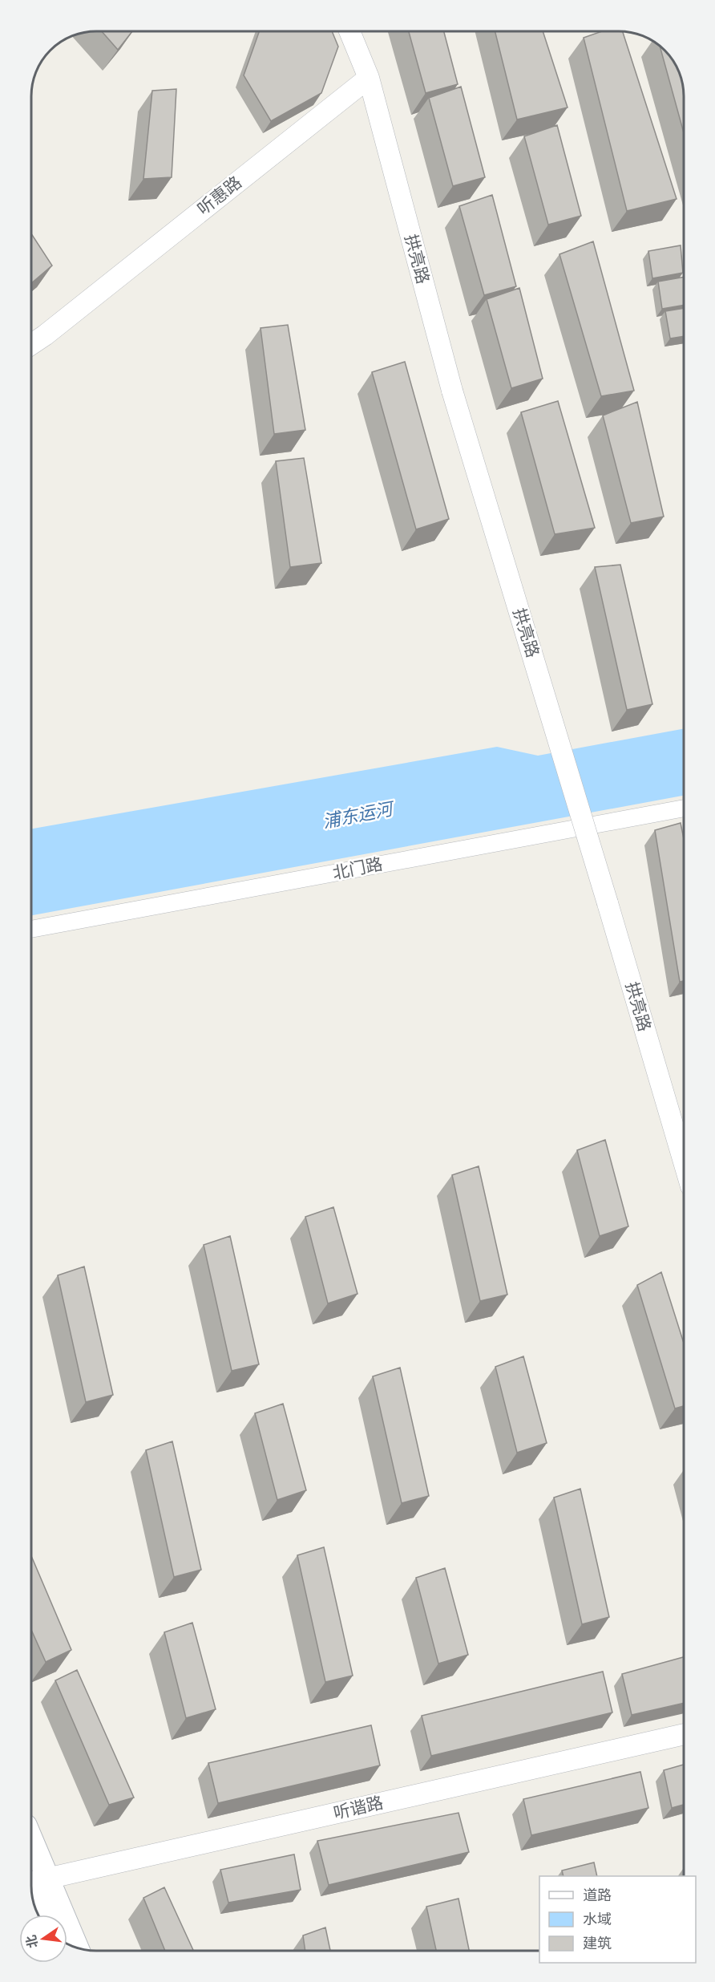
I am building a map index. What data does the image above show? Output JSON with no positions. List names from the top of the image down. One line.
{"streets":{"street":["听惠路","拱亮路","北门路","听谐路"]},"crossings":[["听惠路","拱亮路"]],"water":["浦东运河"],"legend":["道路","水域","建筑"],"north":"left"}
